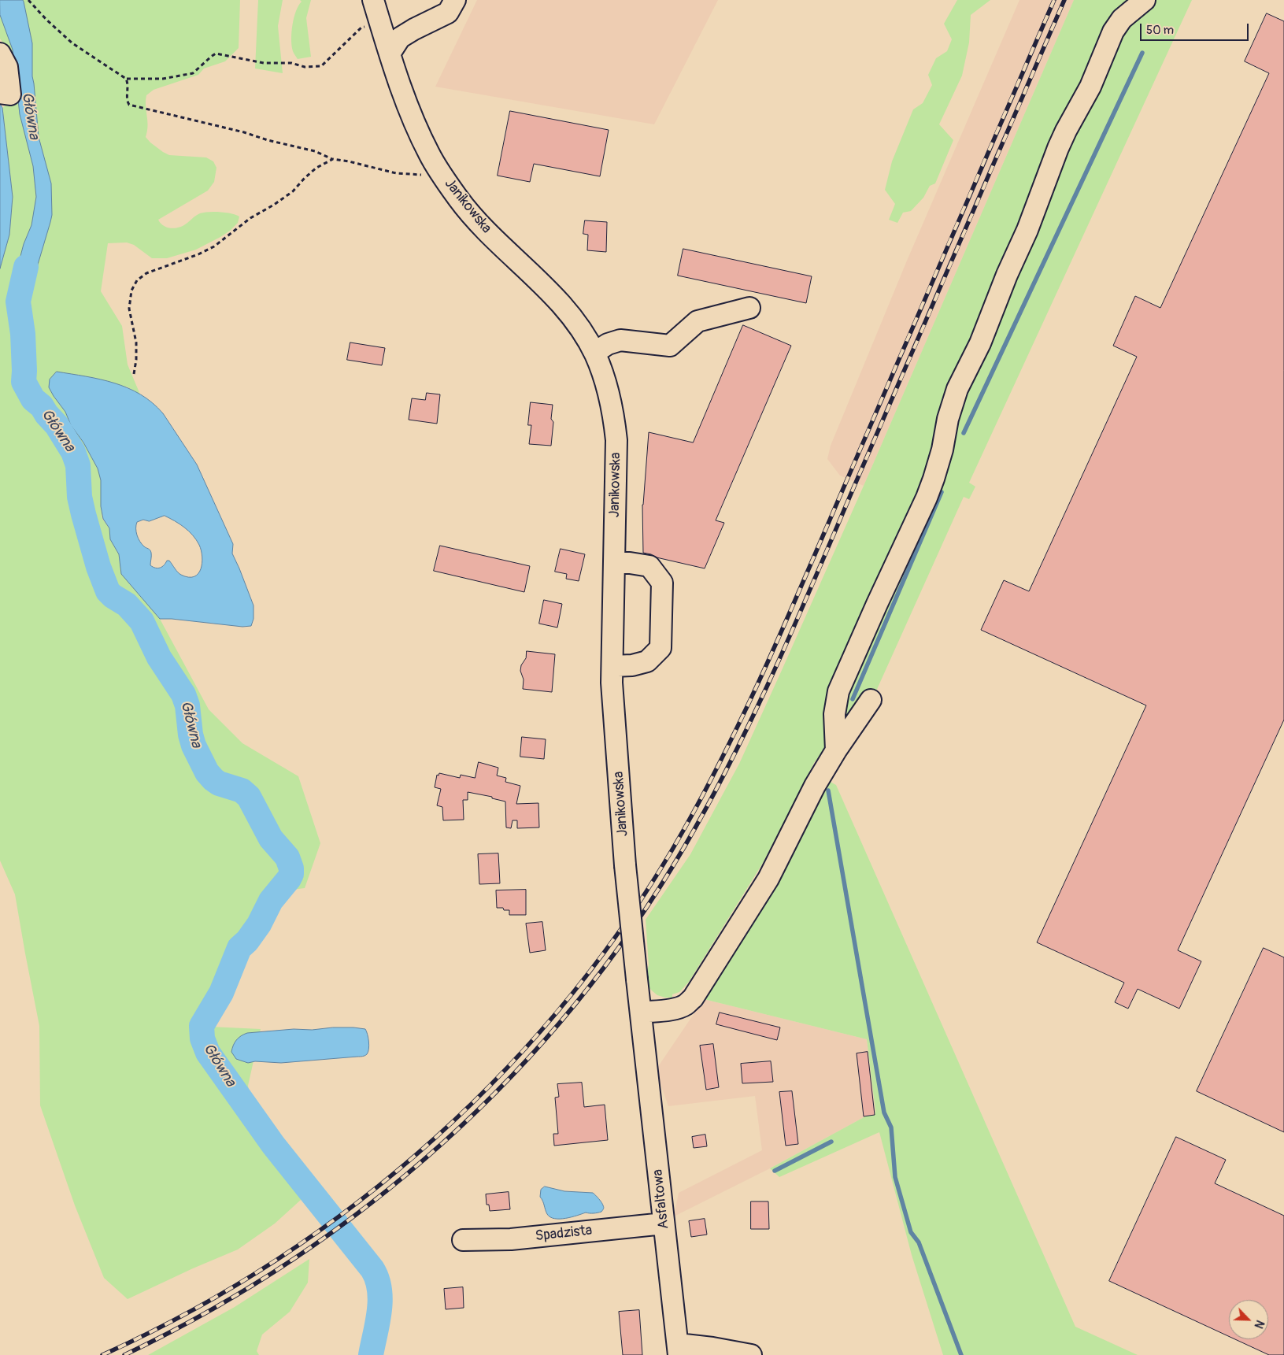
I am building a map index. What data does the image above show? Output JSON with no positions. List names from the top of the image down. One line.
{"streets":{"street":["Janikowska","Asfaltowa","Spadzista"]},"crossings":[["Janikowska","Asfaltowa"],["Asfaltowa","Spadzista"]],"water":["Główna"],"scale_bar":"50 m","north":"bottom right"}
